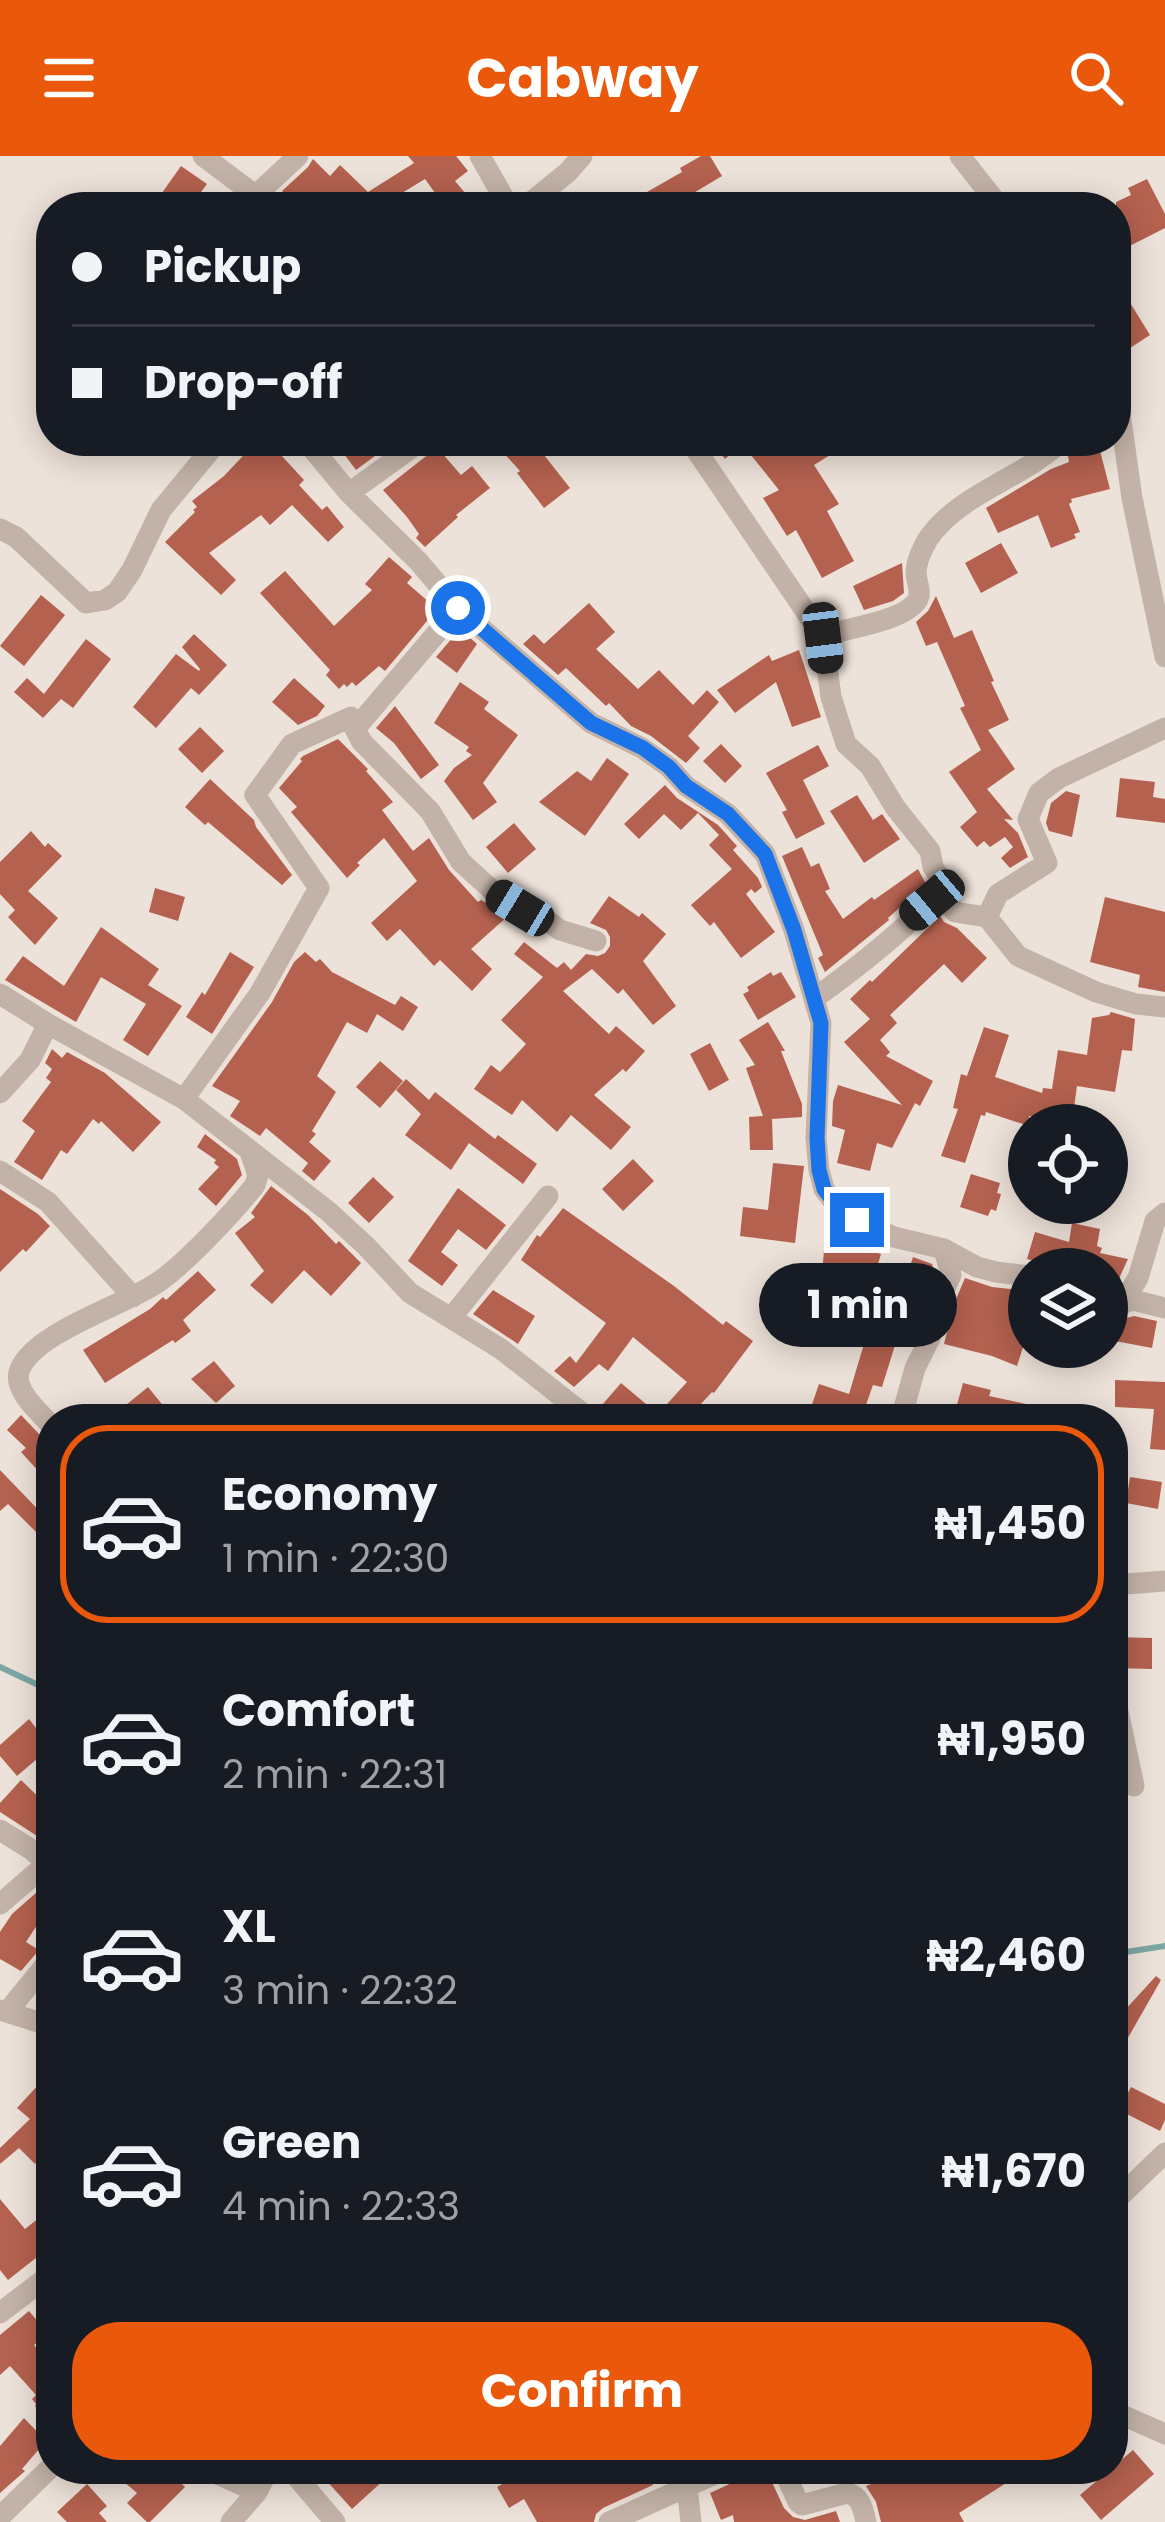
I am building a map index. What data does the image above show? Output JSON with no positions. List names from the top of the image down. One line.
{"page":{"header":"Cabway","banner":["Pickup","Drop-off"],"bubble":"1 min","list":[{"name":"Economy","note":"1 min · 22:30","value":"₦1,450"},{"name":"Comfort","note":"2 min · 22:31","value":"₦1,950"},{"name":"XL","note":"3 min · 22:32","value":"₦2,460"},{"name":"Green","note":"4 min · 22:33","value":"₦1,670"}],"buttons":"Confirm"}}
